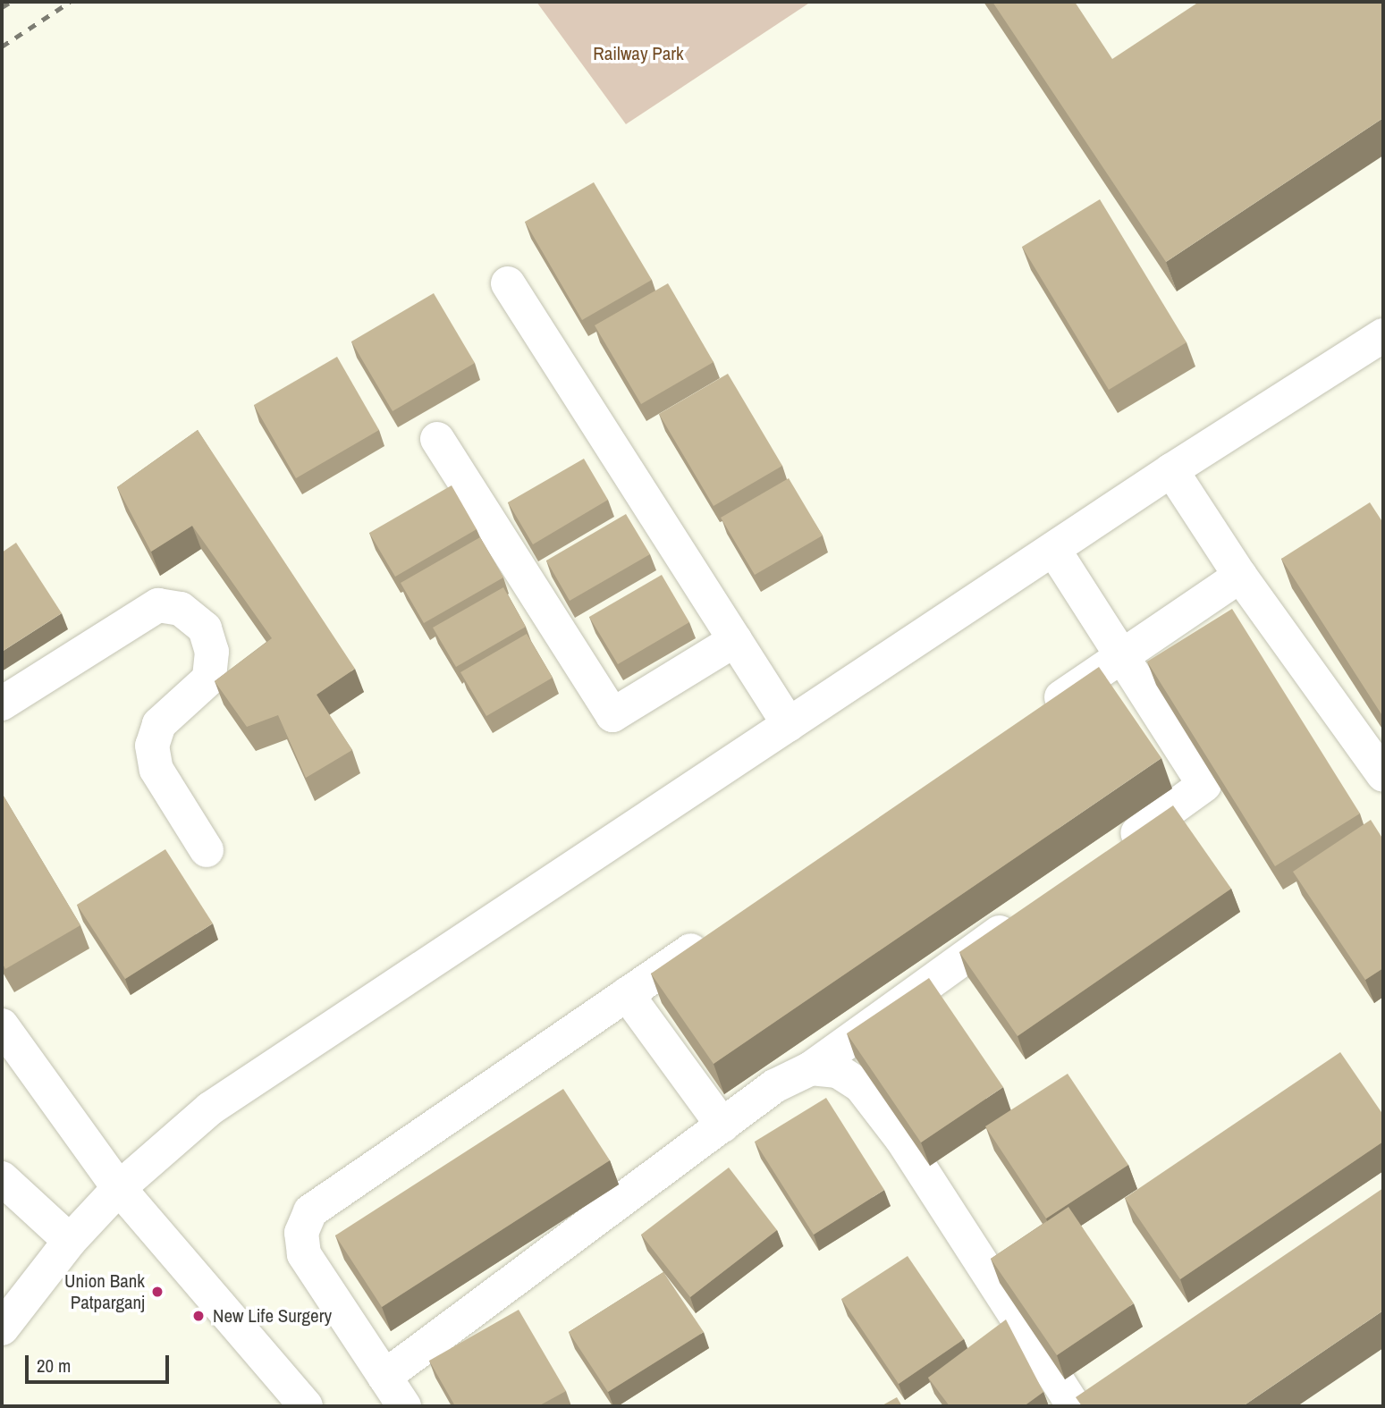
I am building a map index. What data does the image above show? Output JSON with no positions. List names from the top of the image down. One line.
{"parks":["Railway Park"],"places":["Union Bank Patparganj","New Life Surgery"],"scale_bar":"20 m"}
